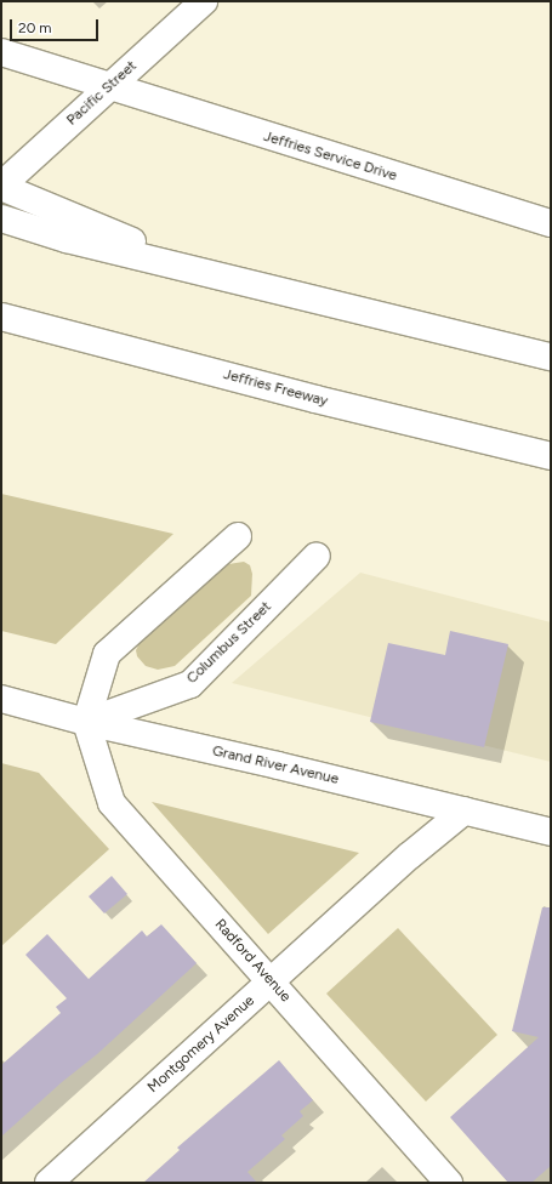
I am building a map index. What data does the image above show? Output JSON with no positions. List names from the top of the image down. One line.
{"streets":{"main road":["Pacific Street","Jeffries Service Drive","Jeffries Freeway","Columbus Street","Grand River Avenue","Radford Avenue","Montgomery Avenue"]},"crossings":[["Pacific Street","Jeffries Service Drive"],["Columbus Street","Grand River Avenue"],["Columbus Street","Radford Avenue"],["Grand River Avenue","Radford Avenue"],["Grand River Avenue","Montgomery Avenue"],["Radford Avenue","Montgomery Avenue"]],"scale_bar":"20 m"}
